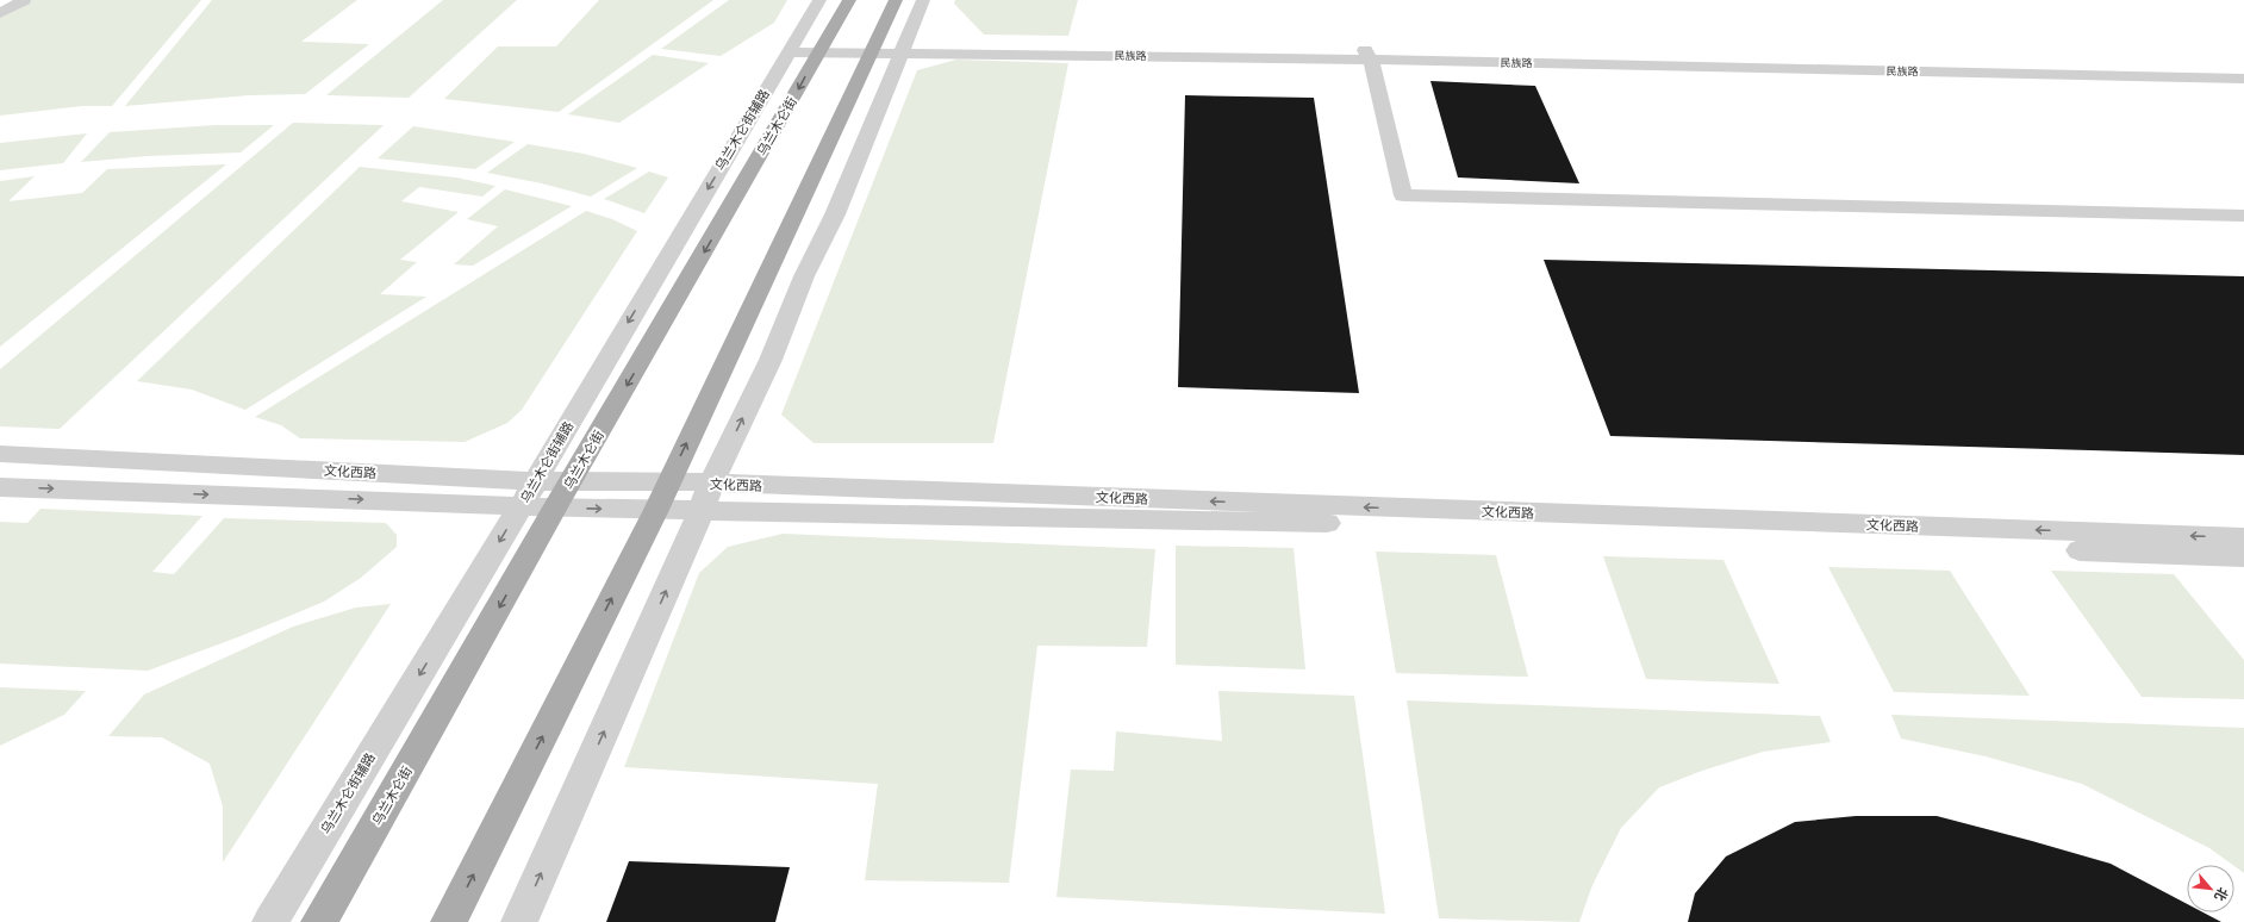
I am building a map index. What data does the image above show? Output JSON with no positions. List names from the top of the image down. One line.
{"streets":{"main road":["乌兰木仑街"],"street":["民族路","乌兰木仑街辅路","文化西路"]},"crossings":[["民族路","乌兰木仑街"],["民族路","乌兰木仑街辅路"],["乌兰木仑街","乌兰木仑街辅路"],["乌兰木仑街","文化西路"],["乌兰木仑街辅路","文化西路"]],"north":"bottom right"}
